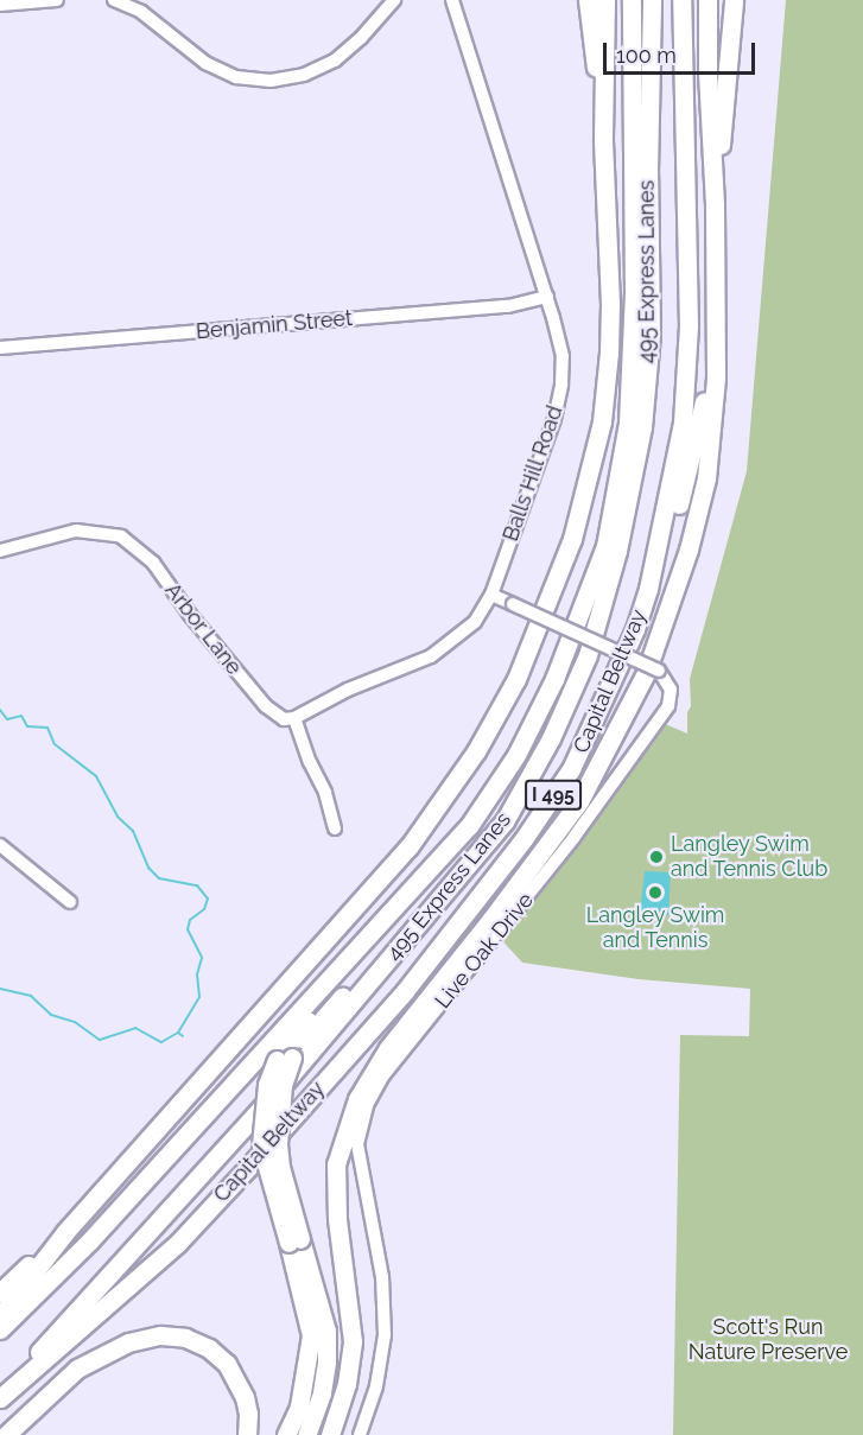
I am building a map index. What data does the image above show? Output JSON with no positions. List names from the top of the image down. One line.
{"streets":{"highway":["495 Express Lanes","Capital Beltway","I 495"],"street":["Benjamin Street","Balls Hill Road","Arbor Lane","Live Oak Drive"]},"crossings":[["495 Express Lanes","Capital Beltway"],["Benjamin Street","Balls Hill Road"],["Balls Hill Road","Arbor Lane"],["Balls Hill Road","Live Oak Drive"]],"parks":["Scott's Run Nature Preserve"],"places":["Langley Swim and Tennis Club","Langley Swim and Tennis"],"scale_bar":"100 m"}
